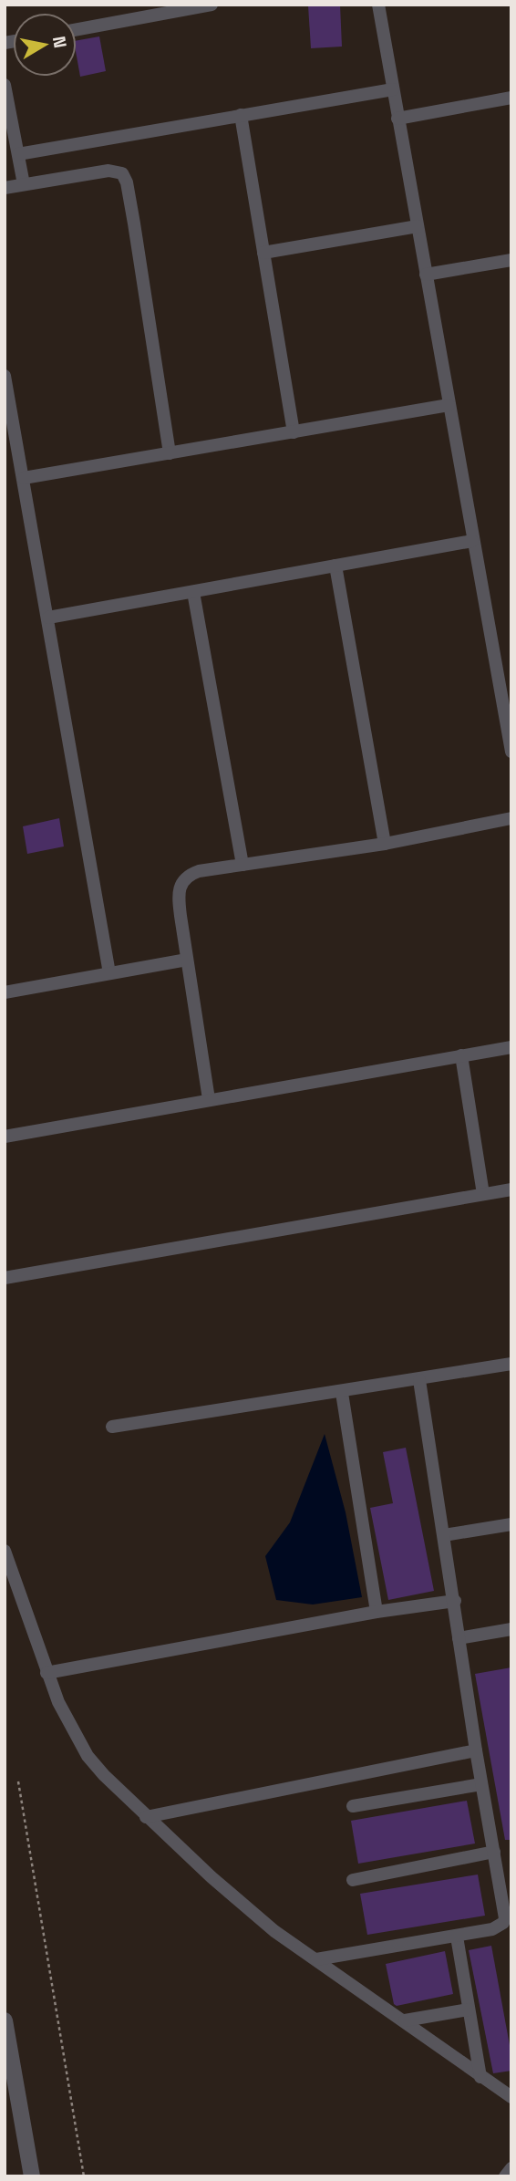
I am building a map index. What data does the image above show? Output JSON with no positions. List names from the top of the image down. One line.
{"north":"right"}
